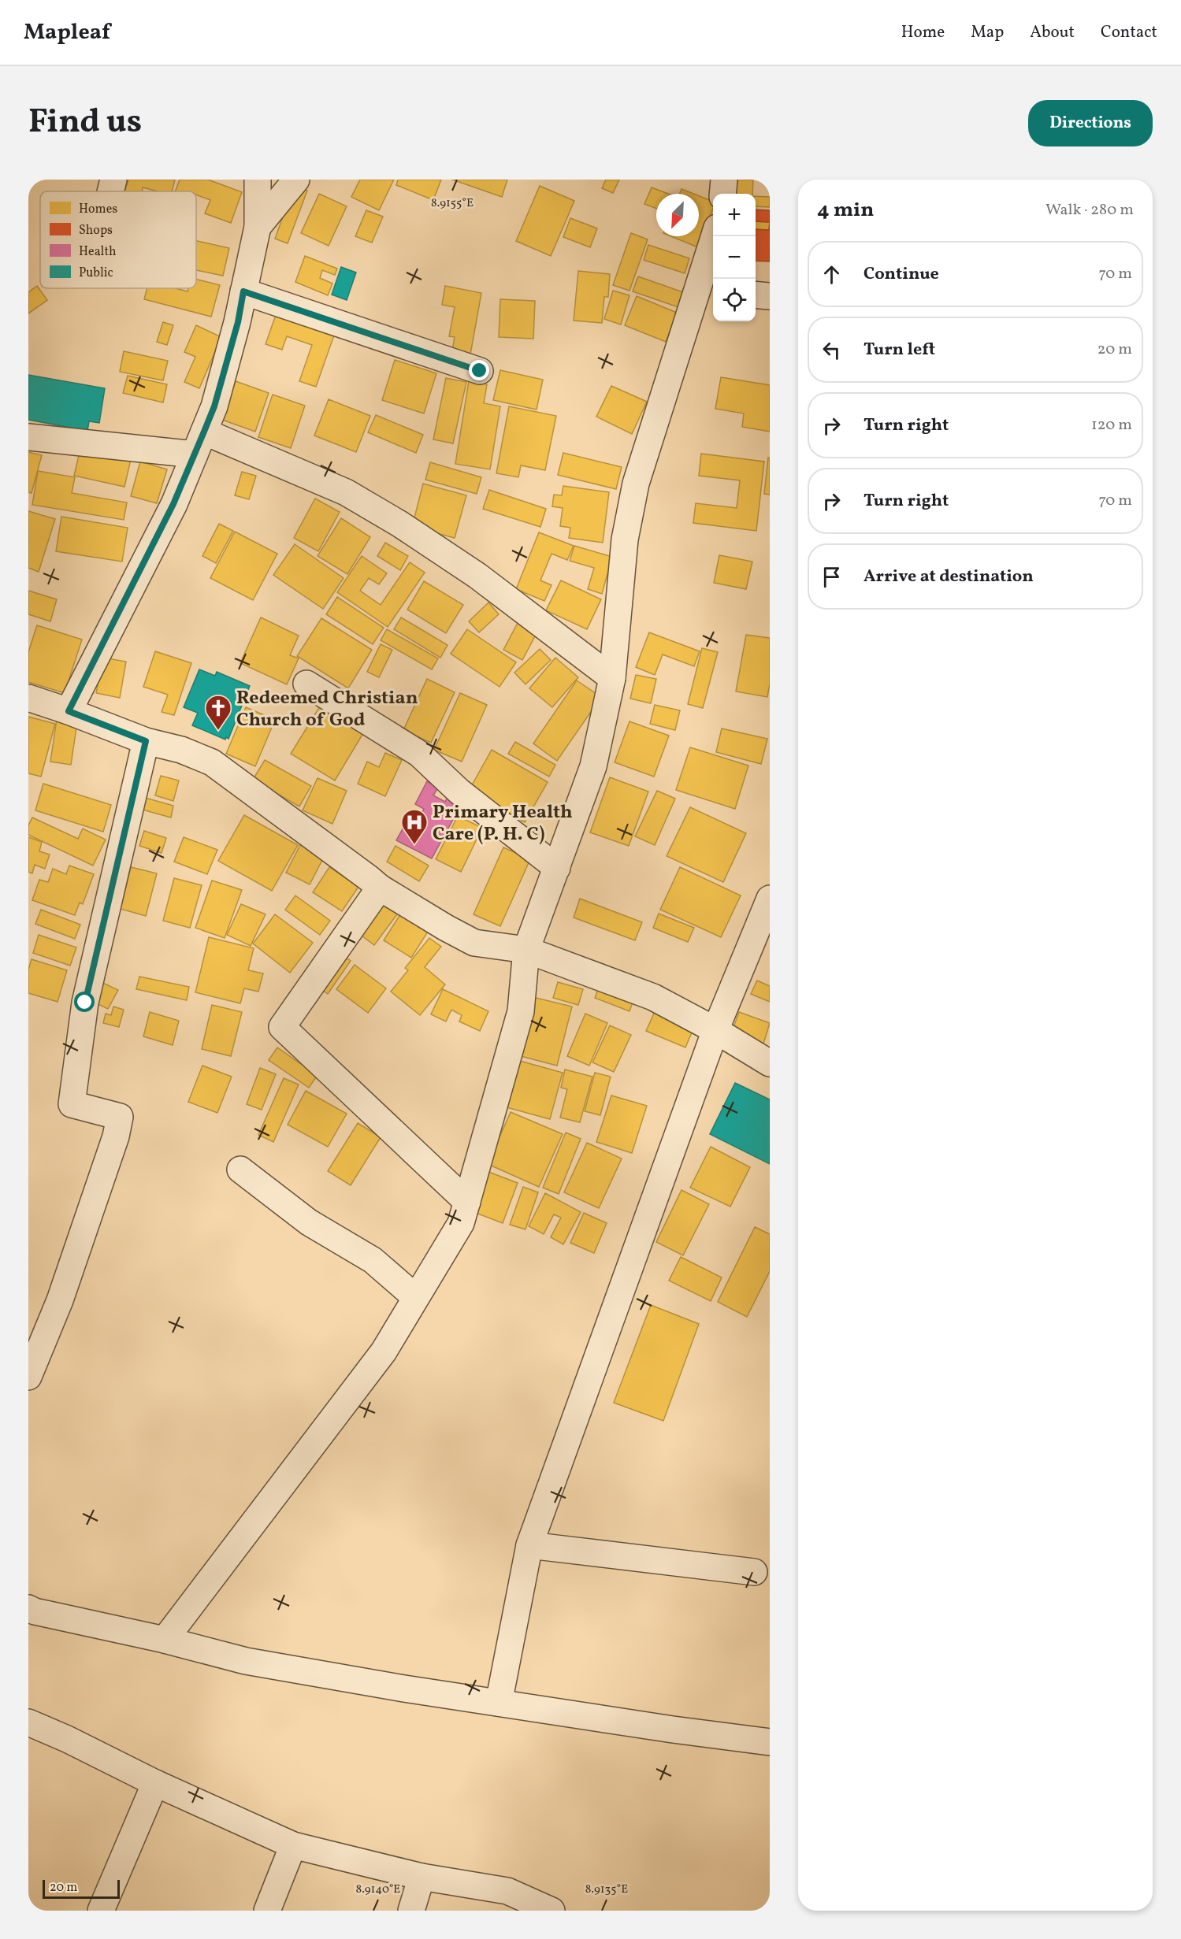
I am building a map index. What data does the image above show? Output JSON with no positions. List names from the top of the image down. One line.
{"places":{"church":["Redeemed Christian Church of God"],"hospital":["Primary Health Care (P. H. C)"]},"legend":["Homes","Shops","Health","Public"],"scale_bar":"20 m","north":"bottom left","page":{"header":"Mapleaf","nav":["Home","Map","About","Contact"],"title":"Find us","buttons":"Directions","heading":["4 min","Walk · 280 m"],"map_buttons":["+","−"],"list":[["Continue","70 m"],["Turn left","20 m"],["Turn right","120 m"],["Turn right","70 m"],"Arrive at destination"],"scale":"20 m"},"coordinates":["8.9155°E","8.9140°E","8.9135°E"]}
